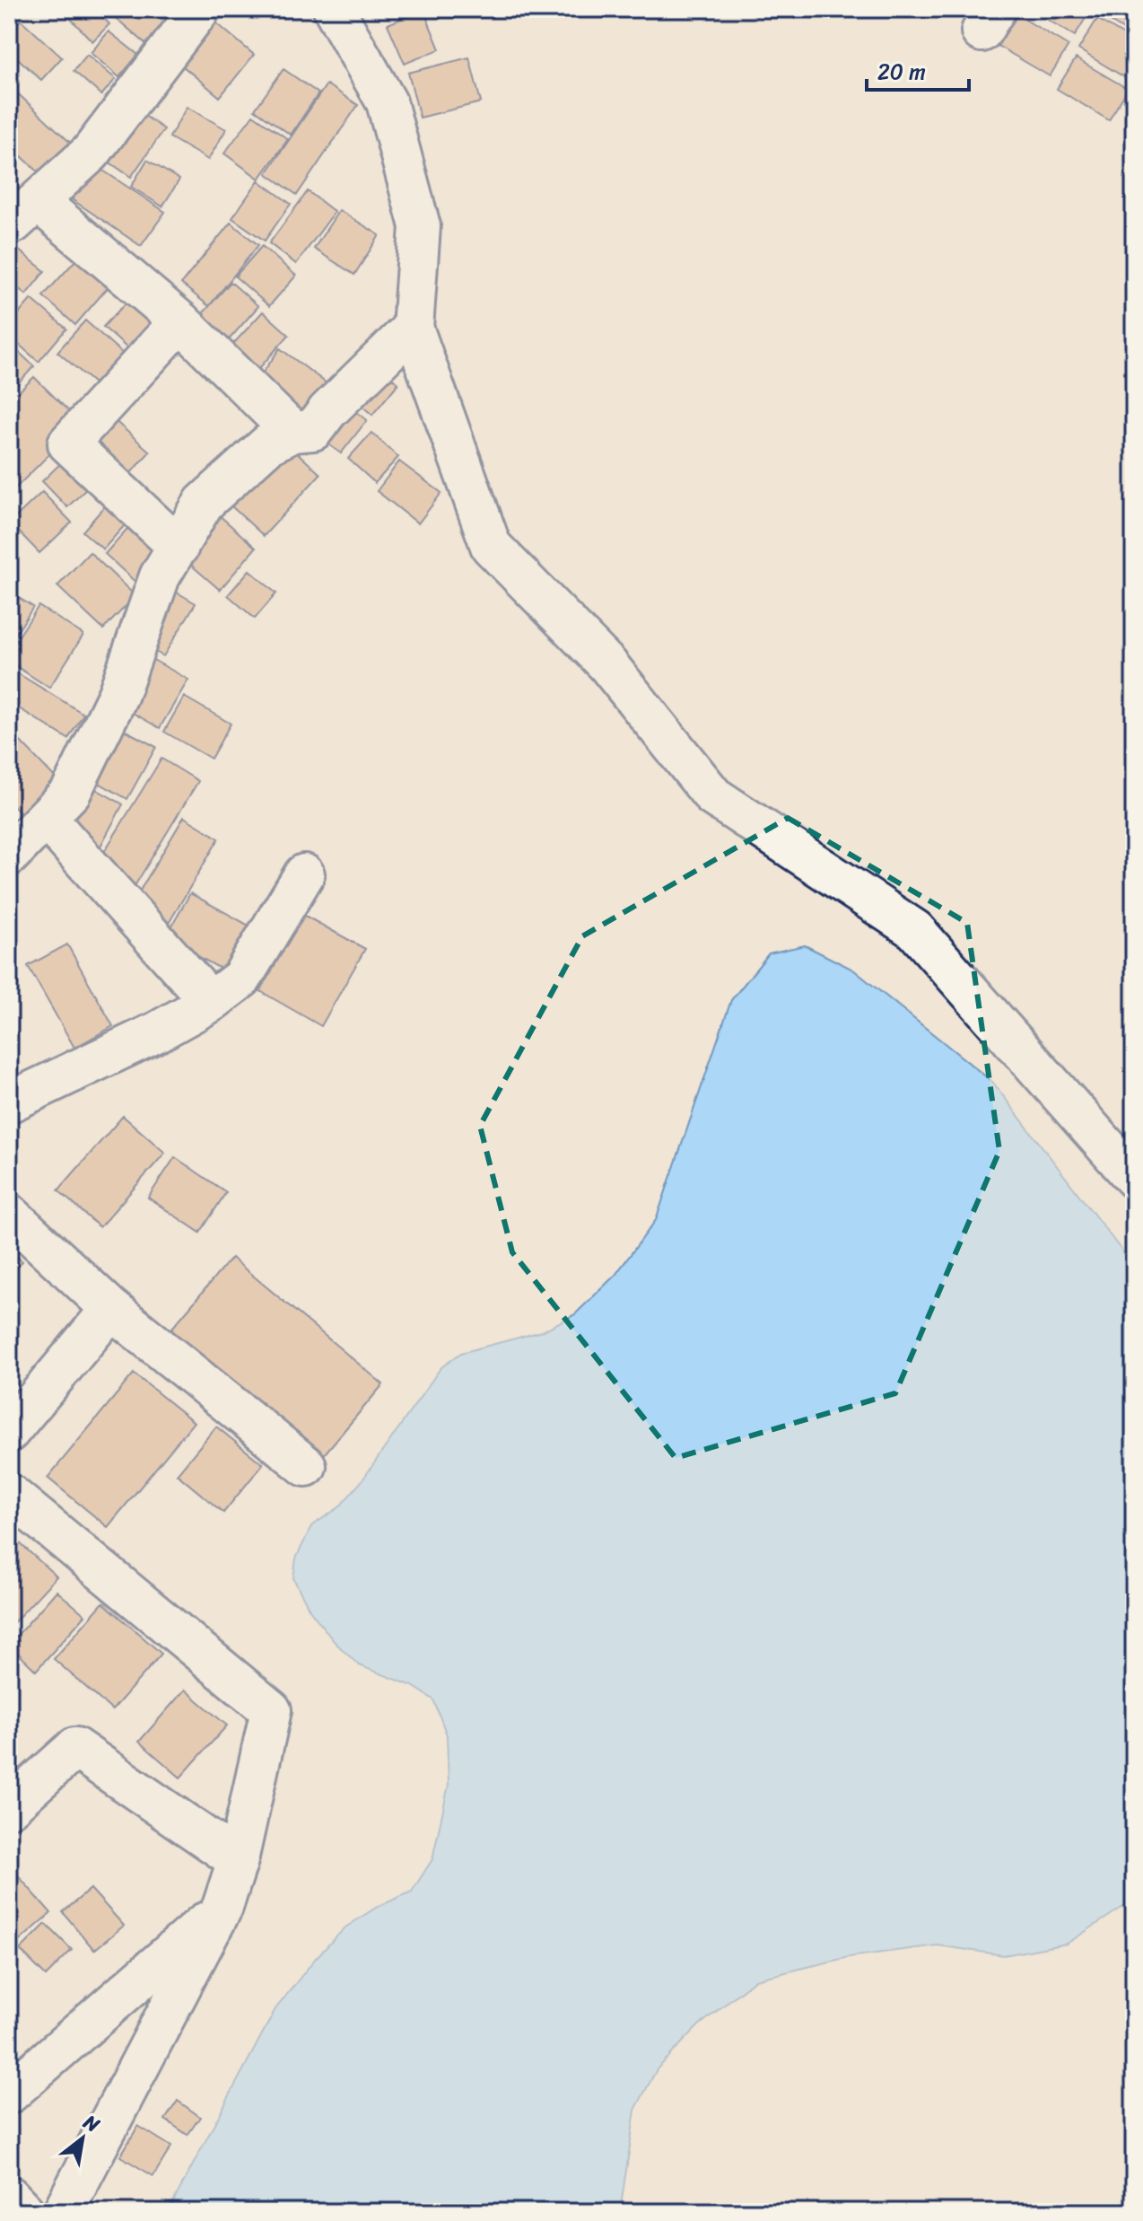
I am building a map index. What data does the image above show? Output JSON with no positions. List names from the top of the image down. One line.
{"scale_bar":"20 m","north":"top right"}
